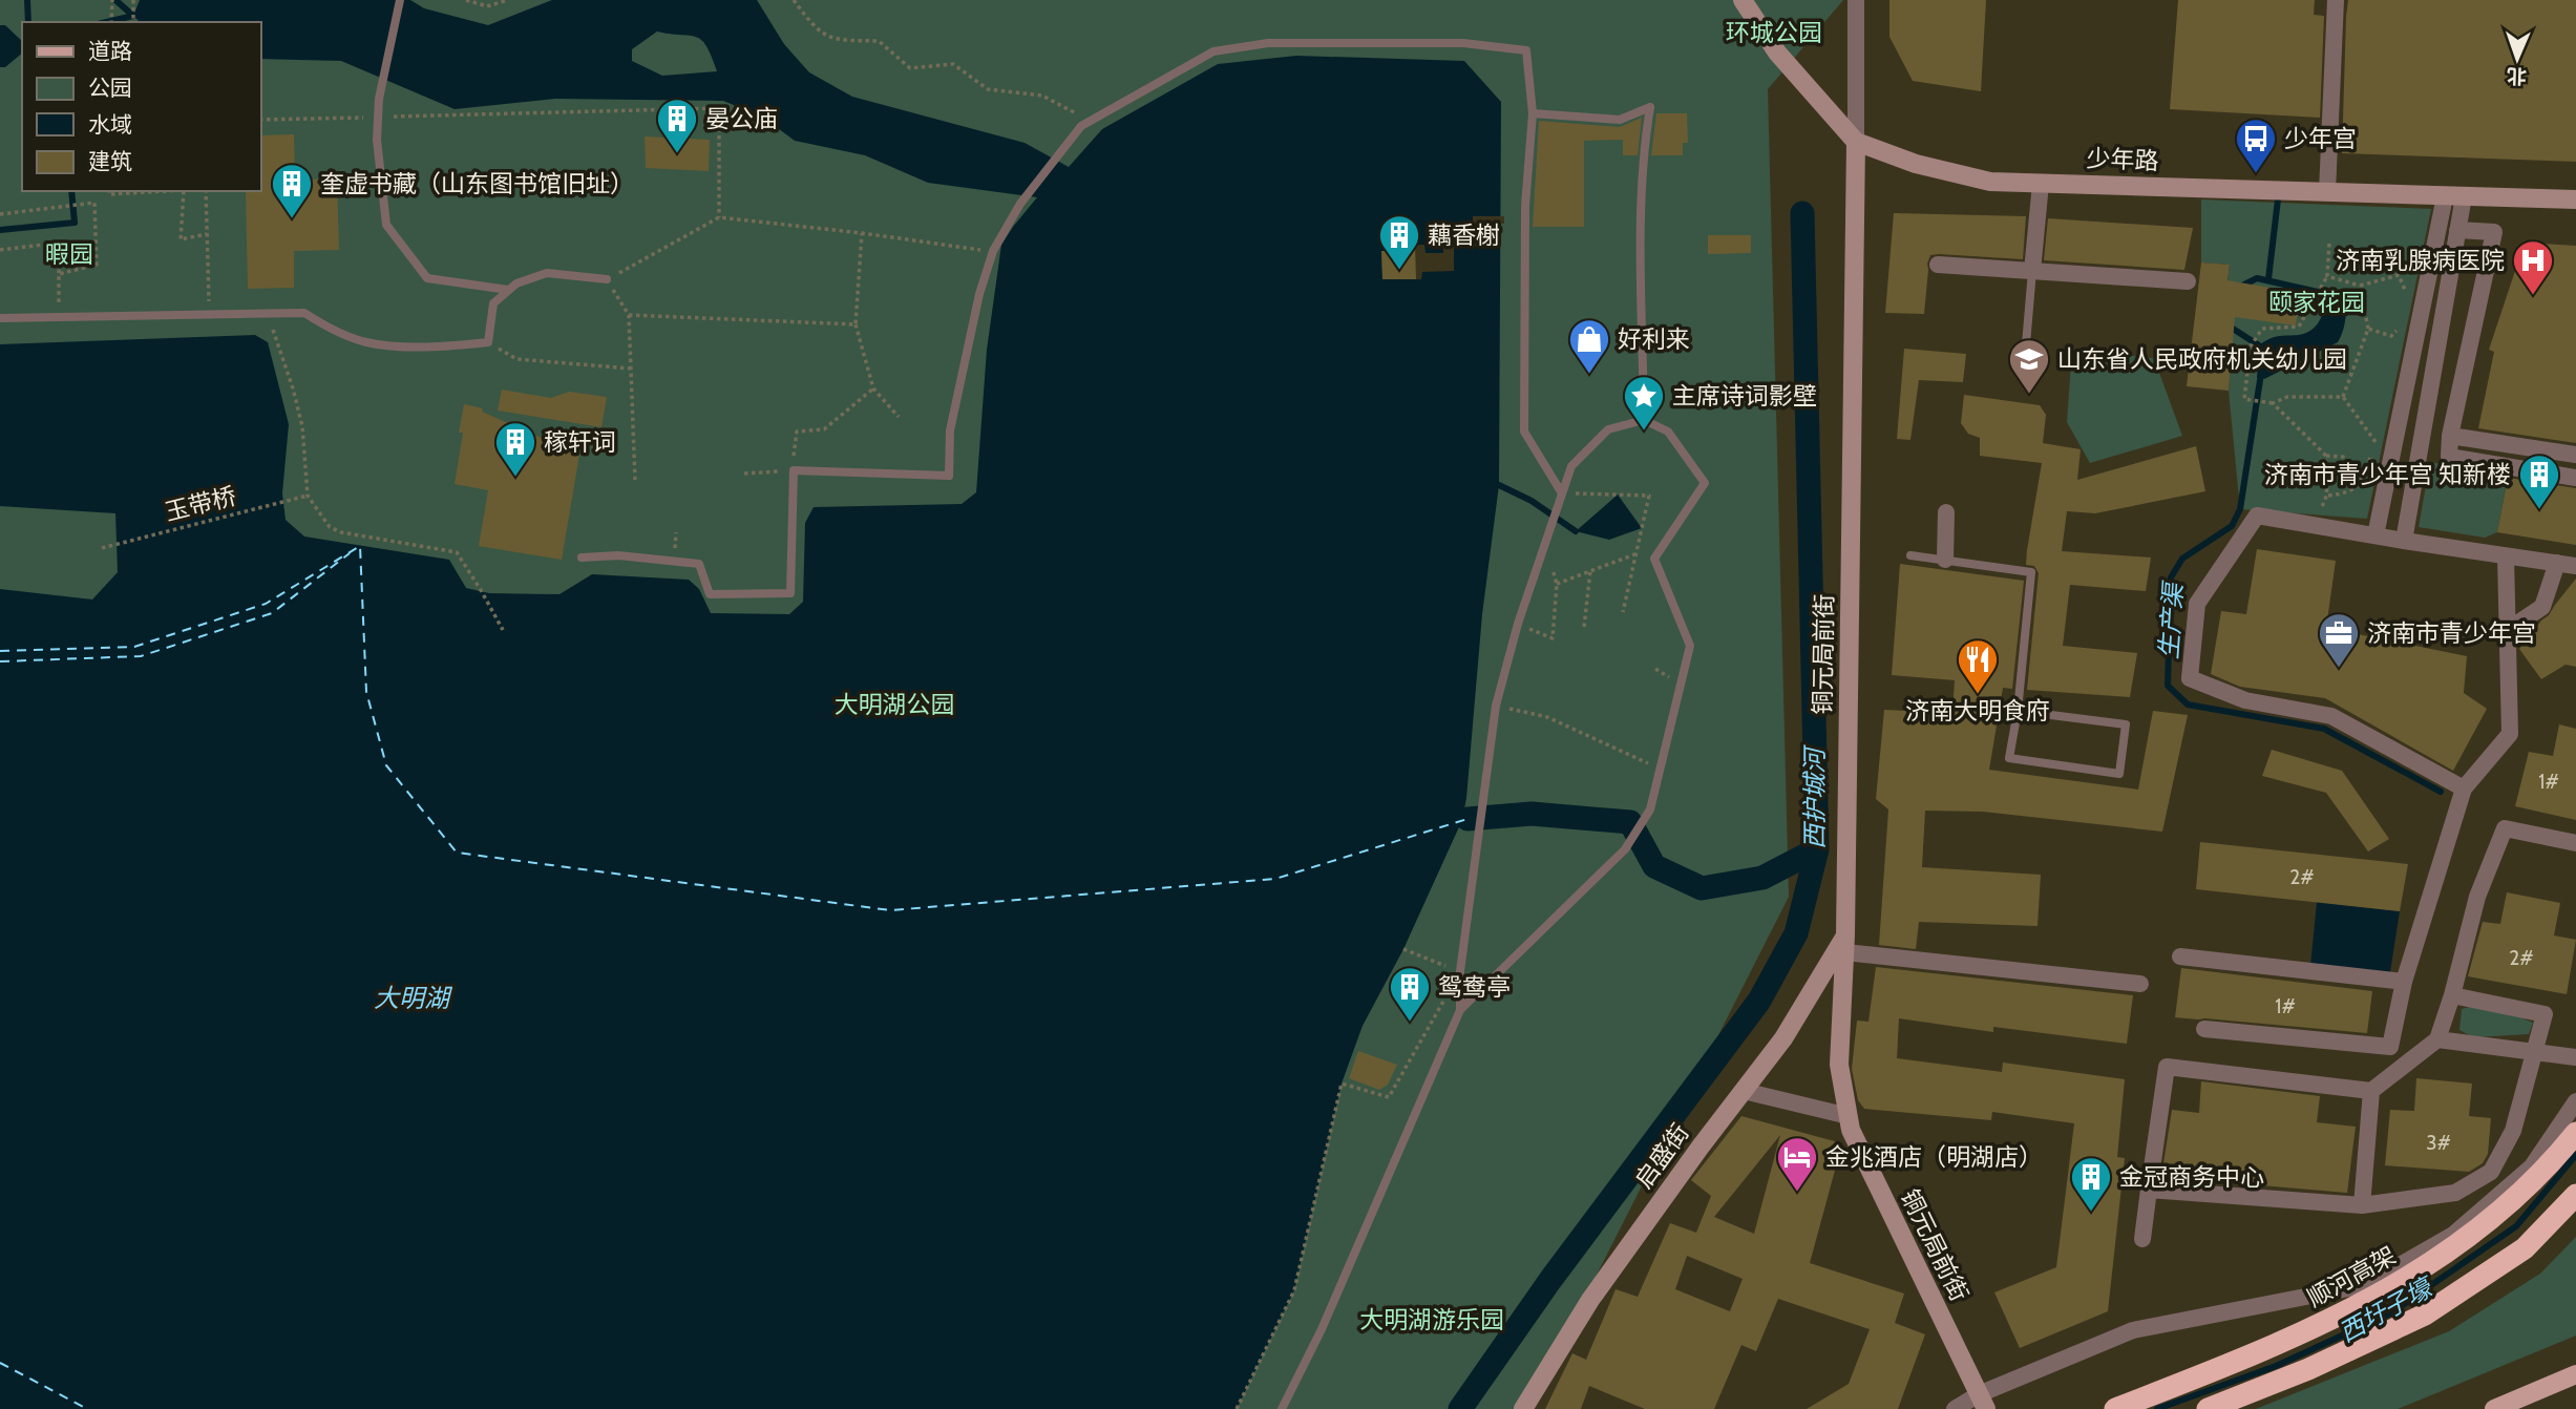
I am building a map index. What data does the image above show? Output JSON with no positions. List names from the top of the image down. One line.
{"streets":{"highway":["顺河高架"],"street":["少年路","铜元局前街","启盛街"],"path":["玉带桥"]},"crossings":[["少年路","铜元局前街"],["铜元局前街","启盛街"]],"water":["生产渠","西护城河","大明湖","西圩子壕"],"parks":["环城公园","暇园","颐家花园","大明湖公园","大明湖游乐园"],"places":{"building":["晏公庙","奎虚书藏（山东图书馆旧址）","藕香榭","稼轩词","济南市青少年宫 知新楼","鸳鸯亭","金冠商务中心"],"bus stop":["少年宫"],"hospital":["济南乳腺病医院"],"shop":["好利来"],"school or university":["山东省人民政府机关幼儿园"],"place":["主席诗词影壁"],"office":["济南市青少年宫"],"restaurant":["济南大明食府"],"hotel":["金兆酒店（明湖店）"]},"house_numbers":["1#","2#","2#","1#","3#"],"legend":["道路","公园","水域","建筑"],"north":"bottom"}
